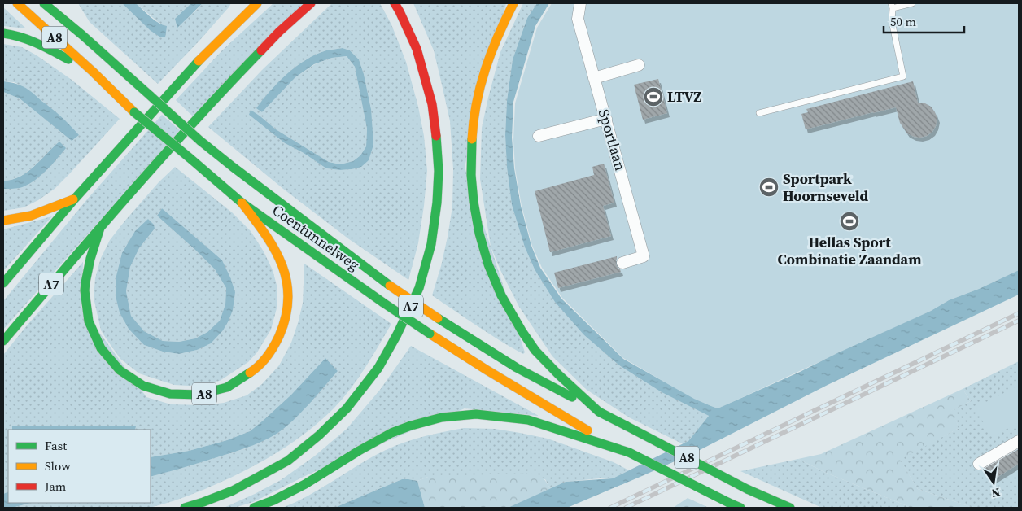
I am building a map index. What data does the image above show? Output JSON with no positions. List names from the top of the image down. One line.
{"streets":{"highway":["A8","Coentunnelweg","A7"],"street":["Sportlaan"]},"crossings":[["A8","Coentunnelweg"],["A8","A7"]],"places":{"sports":["LTVZ","Sportpark Hoornseveld","Hellas Sport Combinatie Zaandam"]},"legend":["Fast","Slow","Jam"],"scale_bar":"50 m","north":"bottom"}
